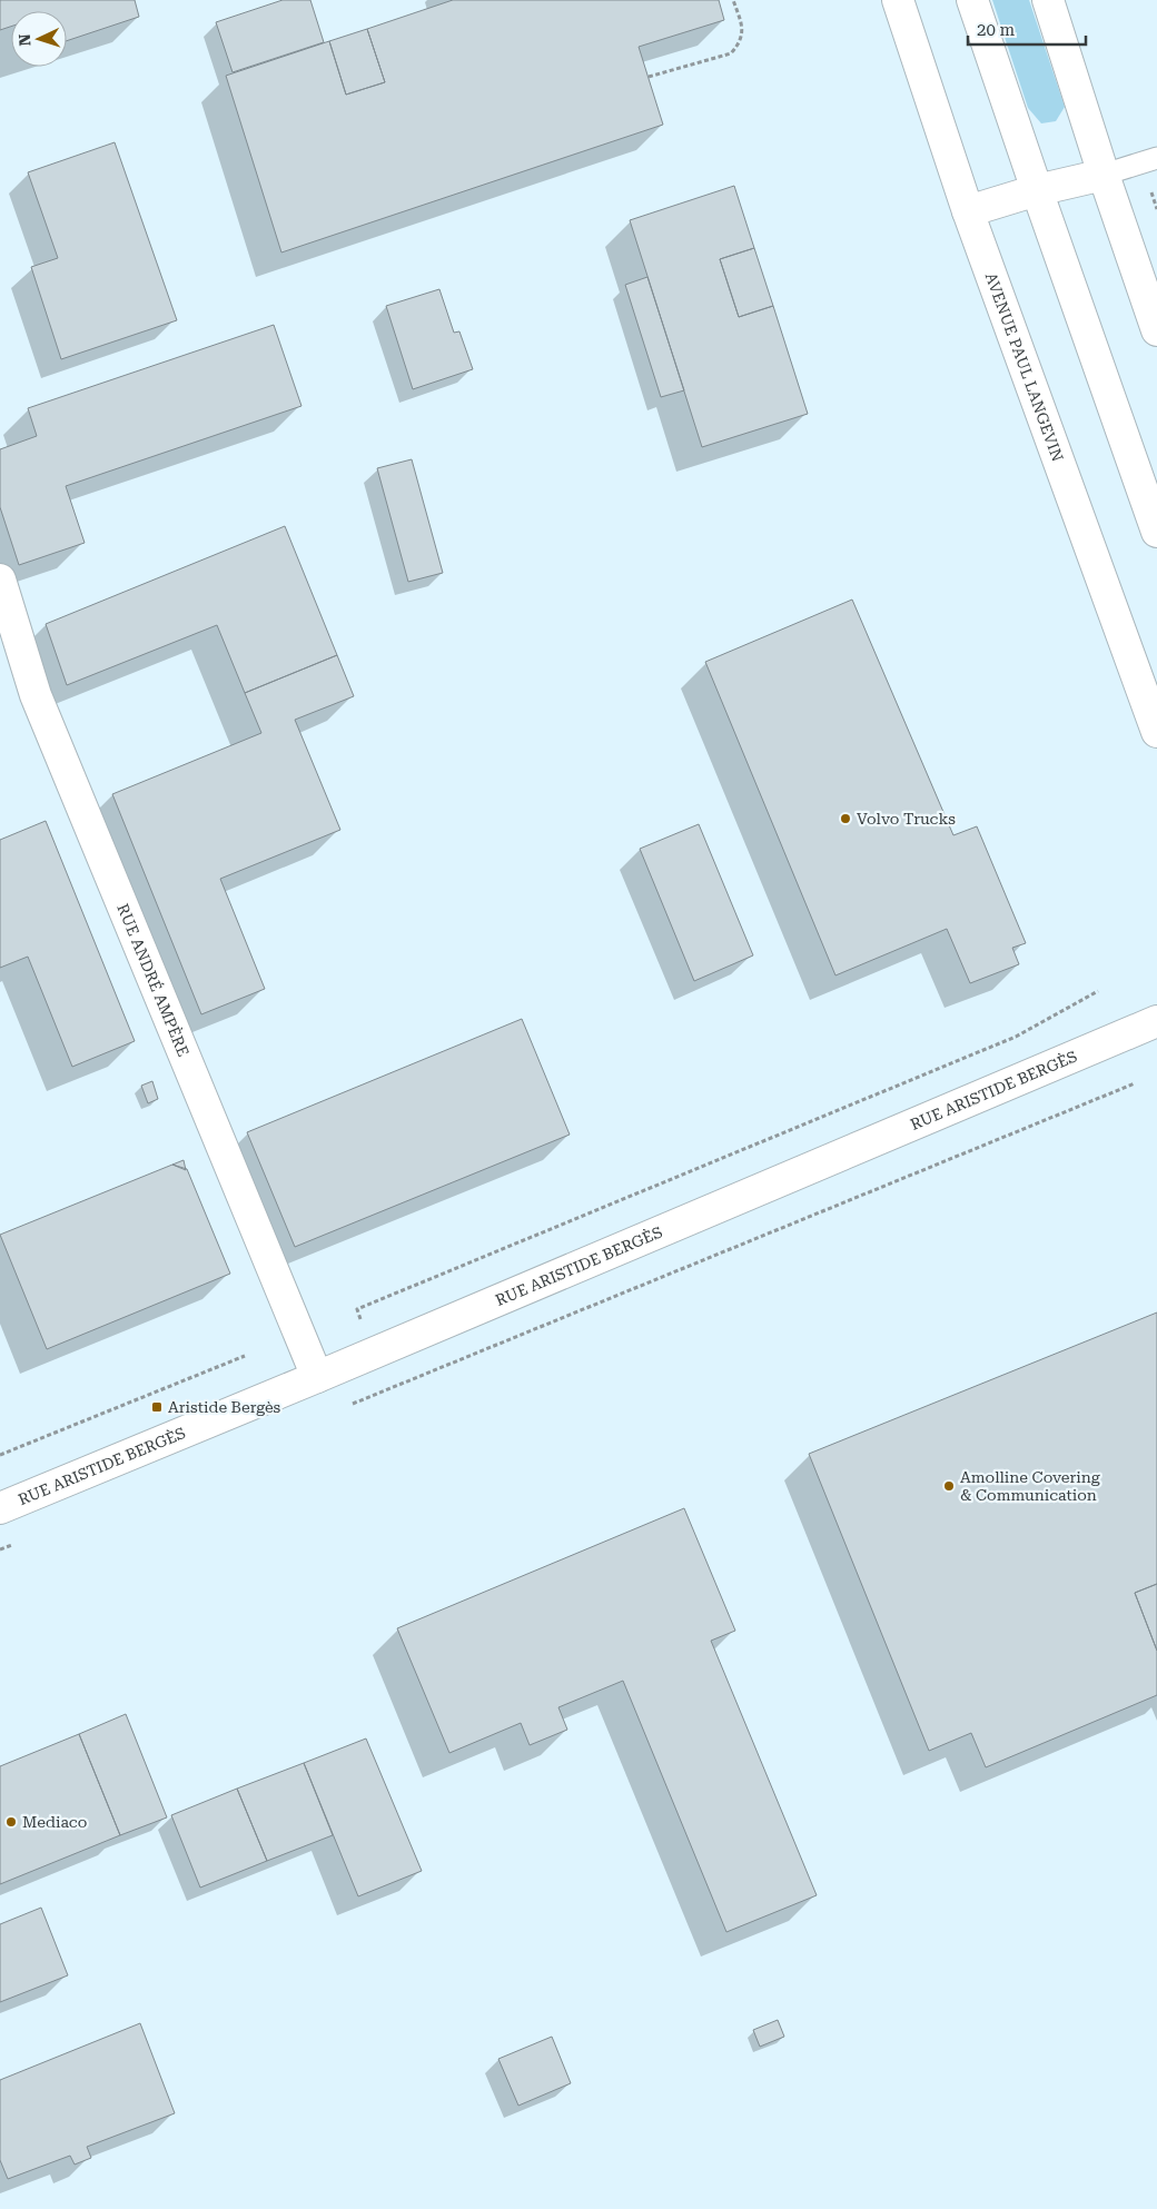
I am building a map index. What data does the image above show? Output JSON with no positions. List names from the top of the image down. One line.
{"streets":{"street":["AVENUE PAUL LANGEVIN","RUE ANDRÉ AMPÈRE","RUE ARISTIDE BERGÈS"]},"crossings":[["RUE ANDRÉ AMPÈRE","RUE ARISTIDE BERGÈS"]],"places":{"other":["Volvo Trucks","Amolline Covering & Communication","Mediaco"],"transit":["Aristide Bergès"]},"scale_bar":"20 m","north":"left"}
